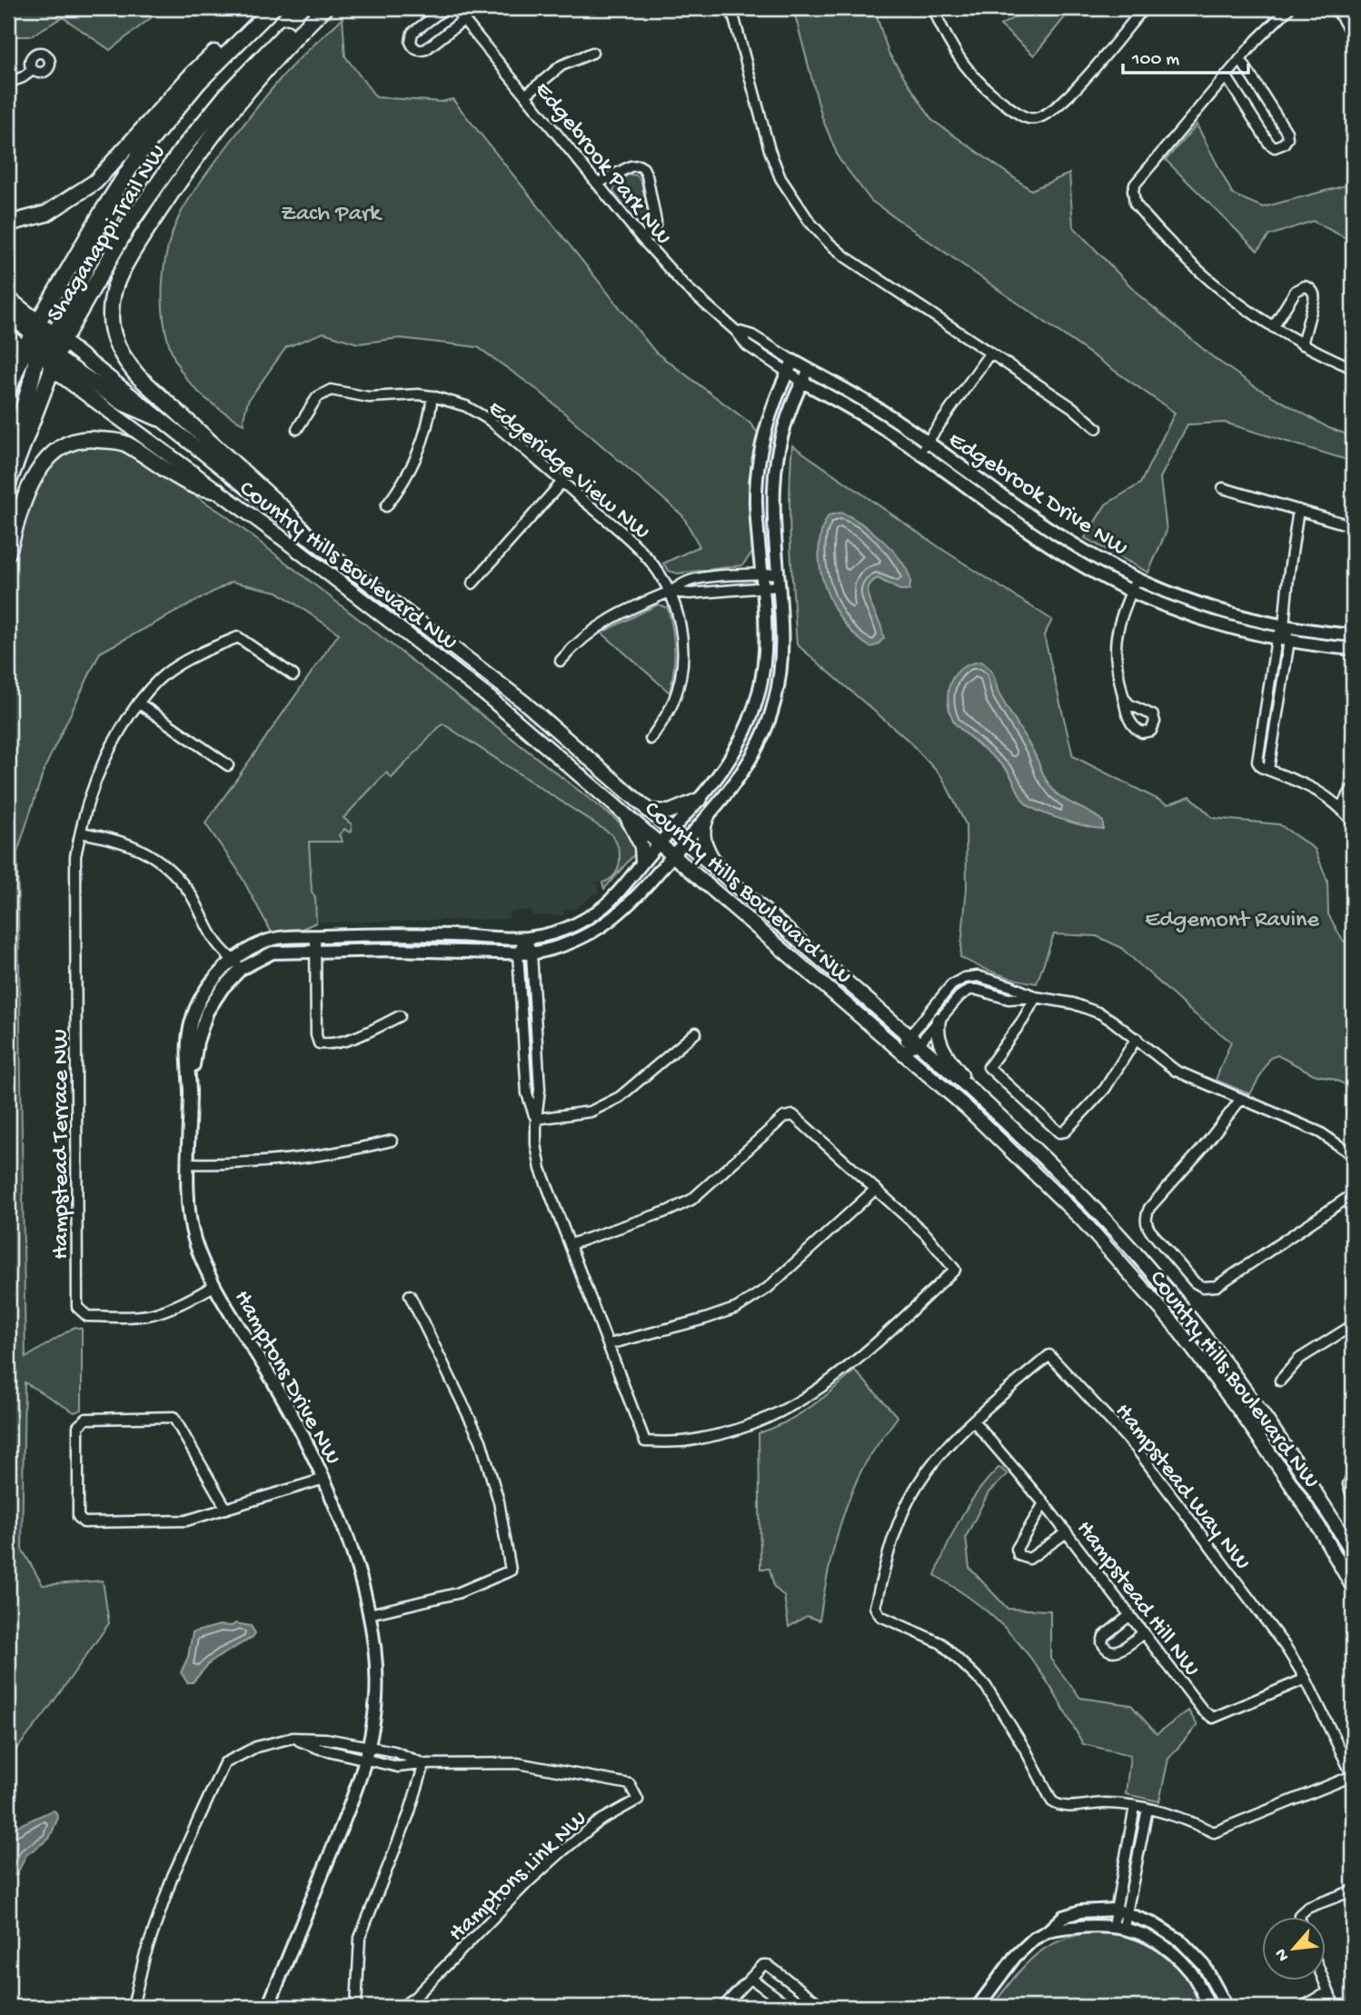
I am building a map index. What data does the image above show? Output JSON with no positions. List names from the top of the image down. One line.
{"streets":{"main road":["Shaganappi Trail NW","Country Hills Boulevard NW"],"street":["Edgebrook Park NW","Edgeridge View NW","Edgebrook Drive NW","Hampstead Terrace NW","Hamptons Drive NW","Hampstead Way NW","Hampstead Hill NW","Hamptons Link NW"]},"crossings":[["Edgebrook Park NW","Edgebrook Drive NW"],["Edgebrook Park NW","Hamptons Drive NW"],["Shaganappi Trail NW","Country Hills Boulevard NW"],["Edgebrook Drive NW","Hamptons Drive NW"],["Country Hills Boulevard NW","Hamptons Drive NW"],["Hampstead Terrace NW","Hamptons Drive NW"],["Hamptons Drive NW","Hamptons Link NW"],["Hampstead Way NW","Hampstead Hill NW"]],"parks":["Zach Park","Edgemont Ravine"],"scale_bar":"100 m","north":"bottom left"}
